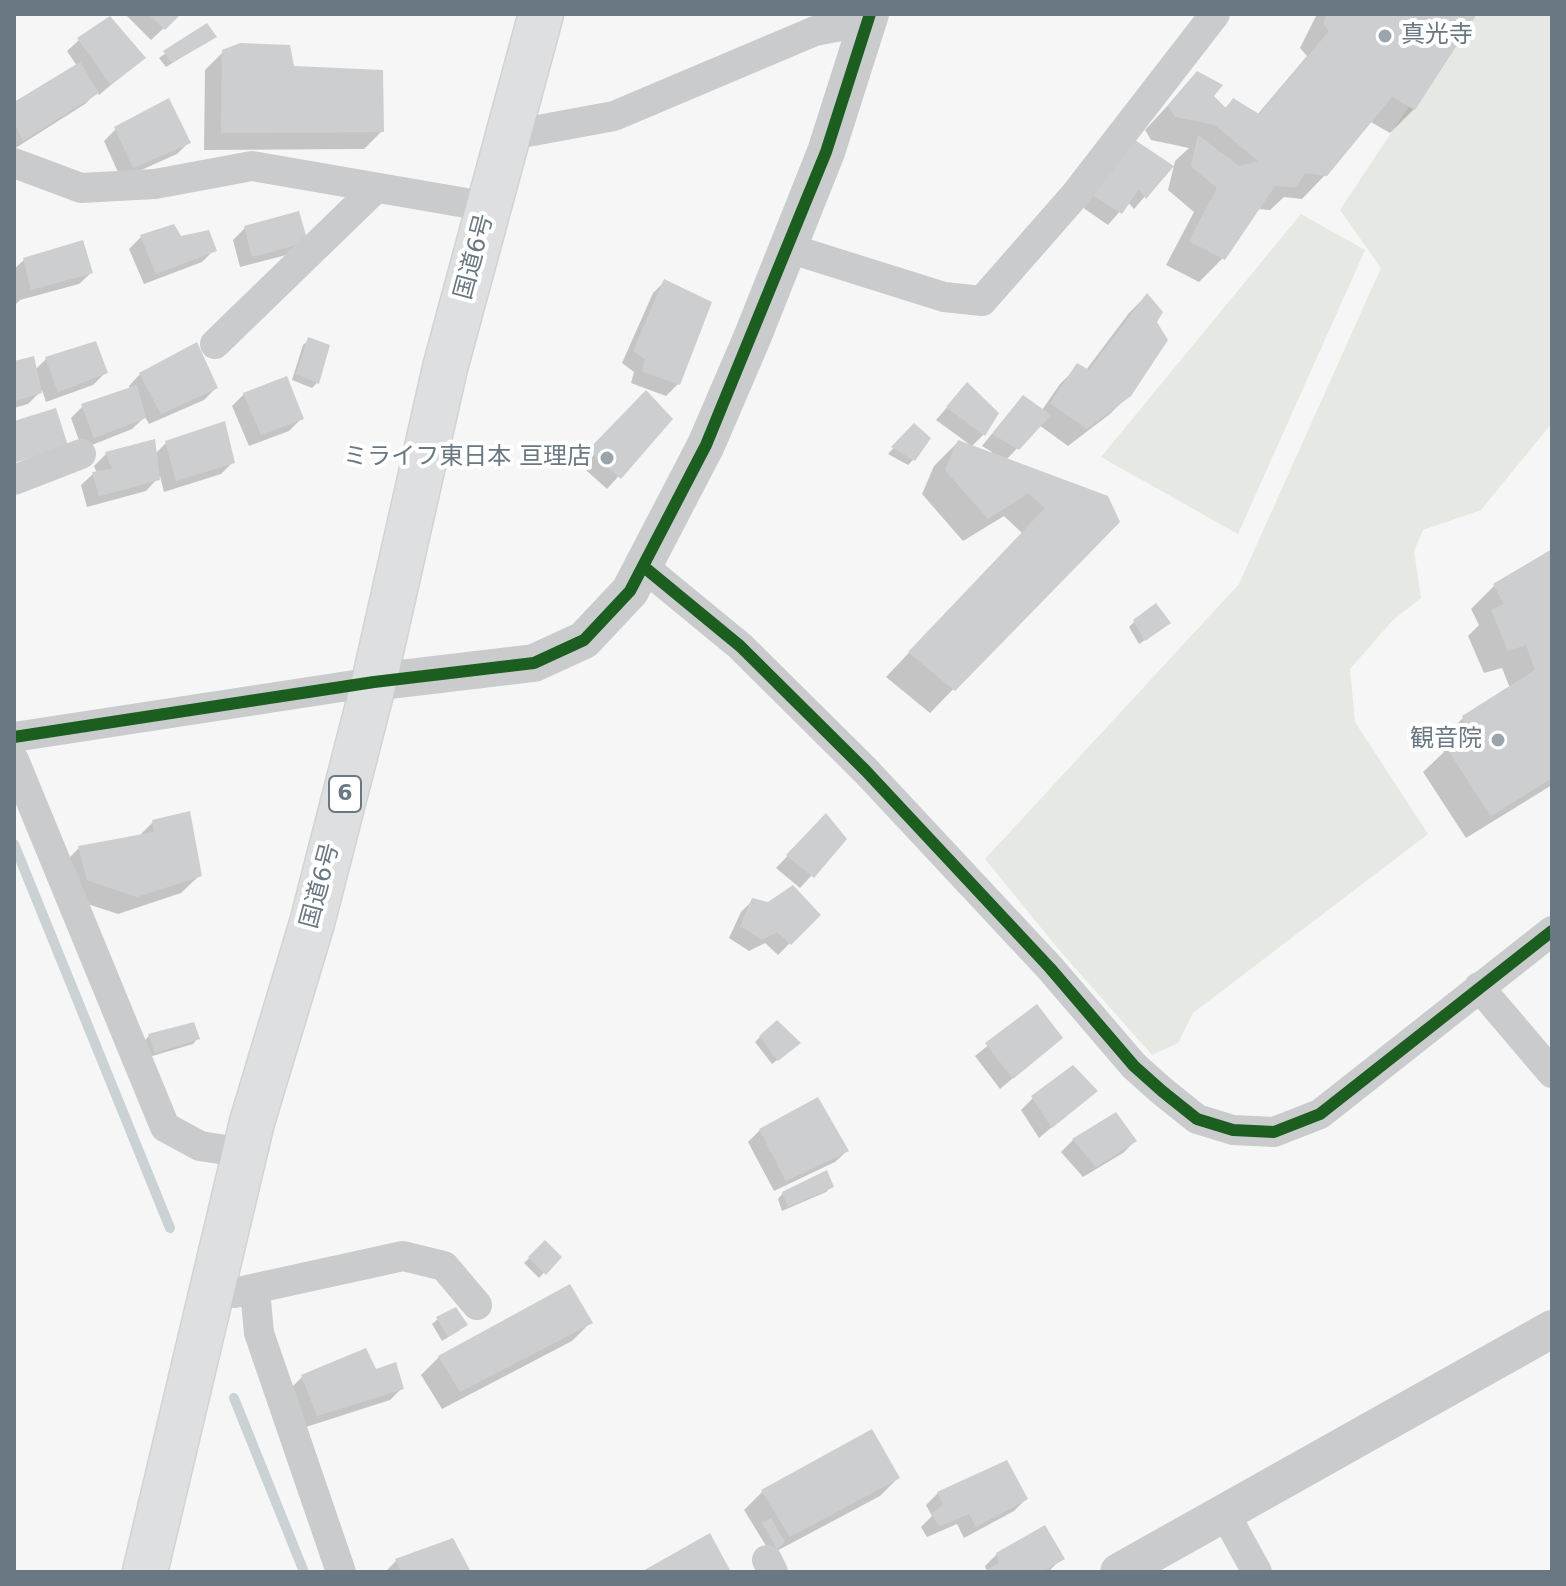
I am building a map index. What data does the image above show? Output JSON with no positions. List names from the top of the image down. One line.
{"streets":{"highway":["国道6号","6"]},"places":["真光寺","ミライフ東日本 亘理店","観音院"]}
